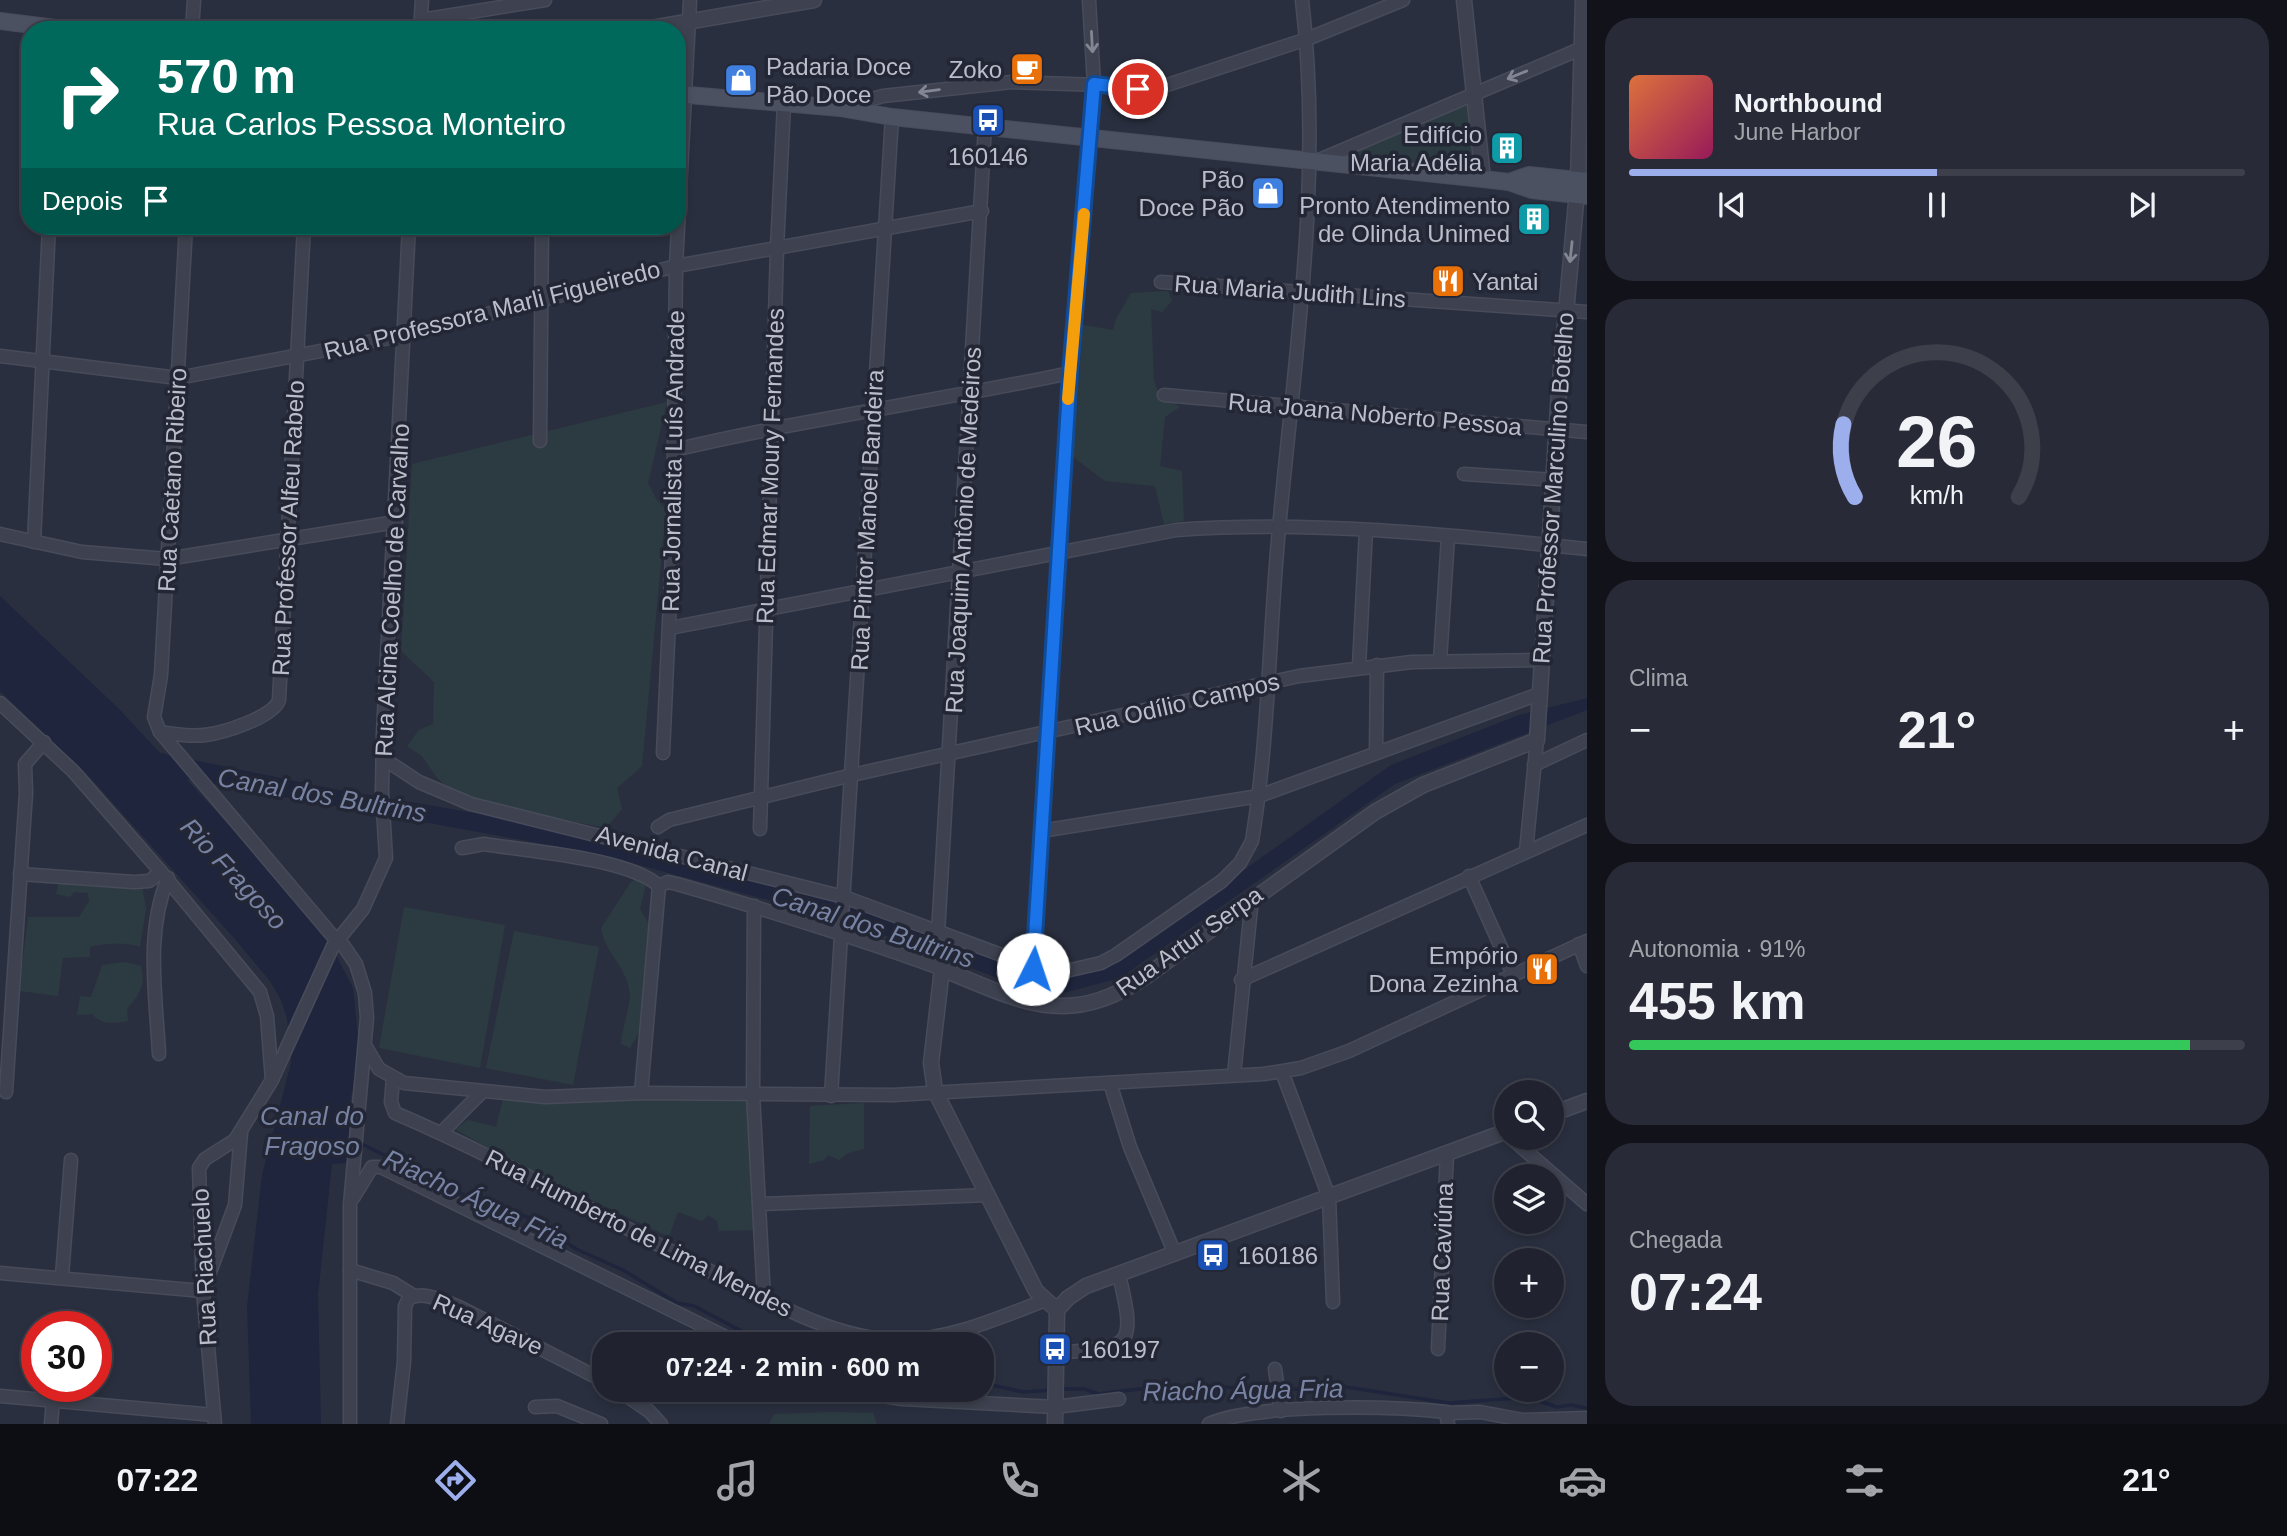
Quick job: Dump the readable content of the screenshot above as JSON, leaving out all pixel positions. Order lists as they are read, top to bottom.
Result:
{
  "streets": {
    "street": [
      "Rua Maria Judith Lins",
      "Rua Professora Marli Figueiredo",
      "Rua Joana Noberto Pessoa",
      "Rua Jornalista Luís Andrade",
      "Rua Edmar Moury Fernandes",
      "Rua Caetano Ribeiro",
      "Rua Professor Marculino Botelho",
      "Rua Pintor Manoel Bandeira",
      "Rua Professor Alfeu Rabelo",
      "Rua Joaquim Antônio de Medeiros",
      "Rua Alcina Coelho de Carvalho",
      "Rua Odílio Campos",
      "Avenida Canal",
      "Rua Artur Serpa",
      "Rua Humberto de Lima Mendes",
      "Rua Caviúna",
      "Rua Riachuelo",
      "Rua Agave"
    ]
  },
  "crossings": [
    ["Rua Maria Judith Lins", "Rua Professor Marculino Botelho"],
    ["Rua Professora Marli Figueiredo", "Rua Jornalista Luís Andrade"],
    ["Rua Professora Marli Figueiredo", "Rua Edmar Moury Fernandes"],
    ["Rua Professora Marli Figueiredo", "Rua Caetano Ribeiro"],
    ["Rua Professora Marli Figueiredo", "Rua Pintor Manoel Bandeira"],
    ["Rua Professora Marli Figueiredo", "Rua Professor Alfeu Rabelo"],
    ["Rua Professora Marli Figueiredo", "Rua Joaquim Antônio de Medeiros"],
    ["Rua Professora Marli Figueiredo", "Rua Alcina Coelho de Carvalho"],
    ["Rua Joana Noberto Pessoa", "Rua Professor Marculino Botelho"],
    ["Rua Edmar Moury Fernandes", "Rua Odílio Campos"],
    ["Rua Caetano Ribeiro", "Rua Professor Alfeu Rabelo"],
    ["Rua Professor Marculino Botelho", "Rua Odílio Campos"],
    ["Rua Professor Marculino Botelho", "Rua Artur Serpa"],
    ["Rua Pintor Manoel Bandeira", "Rua Odílio Campos"],
    ["Rua Pintor Manoel Bandeira", "Avenida Canal"],
    ["Rua Pintor Manoel Bandeira", "Rua Artur Serpa"],
    ["Rua Joaquim Antônio de Medeiros", "Rua Odílio Campos"],
    ["Rua Joaquim Antônio de Medeiros", "Avenida Canal"],
    ["Rua Alcina Coelho de Carvalho", "Avenida Canal"],
    ["Rua Alcina Coelho de Carvalho", "Rua Riachuelo"],
    ["Rua Humberto de Lima Mendes", "Rua Caviúna"]
  ],
  "water": [
    "Canal dos Bultrins",
    "Rio Fragoso",
    "Canal do Fragoso",
    "Riacho Água Fria"
  ],
  "places": {
    "cafe": ["Zoko"],
    "shop": ["Padaria Doce Pão Doce", "Pão Doce Pão"],
    "bus stop": ["160146", "160186", "160197"],
    "building": ["Edifício Maria Adélia", "Pronto Atendimento de Olinda Unimed"],
    "restaurant": ["Yantai", "Empório Dona Zezinha"]
  },
  "page": {
    "turn": ["570 m", "Rua Carlos Pessoa Monteiro"],
    "song": ["Northbound", "June Harbor"],
    "then": "Depois",
    "tile": [
      "Clima",
      ["Autonomia · 91%", "455 km"],
      ["Chegada", "07:24"]
    ],
    "heat": ["−", "21°", "+"],
    "map_buttons": ["+", "−"],
    "limit": "30",
    "trip": "07:24 · 2 min · 600 m",
    "tabs": ["07:22", "21°"],
    "gauge": ["26", "km/h"]
  }
}
